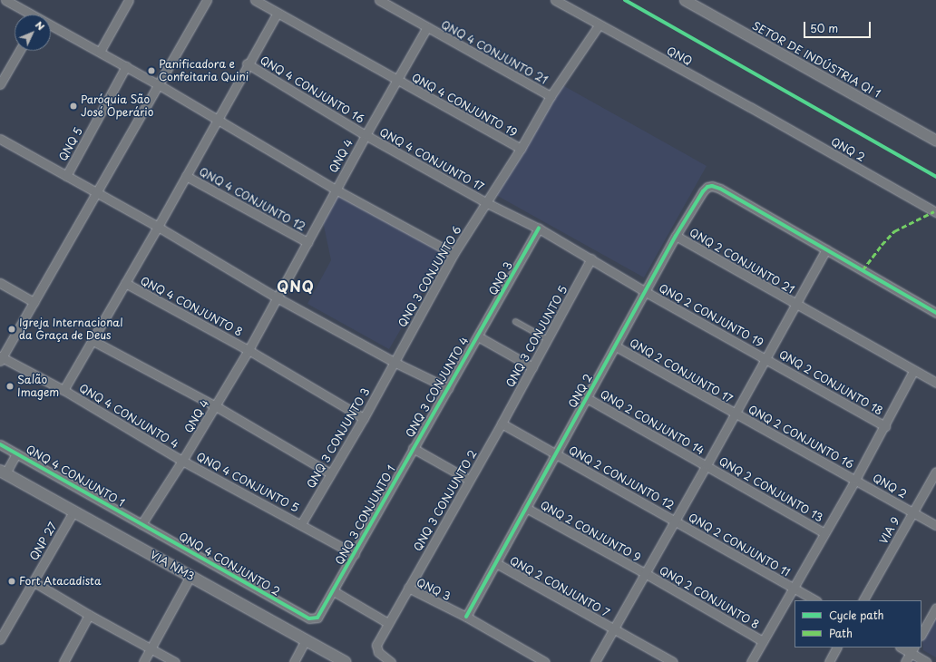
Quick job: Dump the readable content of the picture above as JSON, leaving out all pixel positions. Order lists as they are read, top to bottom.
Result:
{
  "streets": {
    "main road": ["VIA NM3"],
    "street": [
      "QNQ 4 CONJUNTO 21",
      "QNQ",
      "SETOR DE INDÚSTRIA QI 1",
      "QNQ 4 CONJUNTO 16",
      "QNQ 4 CONJUNTO 19",
      "QNQ 5",
      "QNQ 2",
      "QNQ 4",
      "QNQ 4 CONJUNTO 17",
      "QNQ 4 CONJUNTO 12",
      "QNQ 2 CONJUNTO 21",
      "QNQ 3 CONJUNTO 6",
      "QNQ 3",
      "QNQ 4 CONJUNTO 8",
      "QNQ 2 CONJUNTO 19",
      "QNQ 3 CONJUNTO 5",
      "QNQ 2 CONJUNTO 17",
      "QNQ 2 CONJUNTO 18",
      "QNQ 3 CONJUNTO 4",
      "QNQ 4 CONJUNTO 4",
      "QNQ 2 CONJUNTO 14",
      "QNQ 2 CONJUNTO 16",
      "QNQ 3 CONJUNTO 3",
      "QNQ 4 CONJUNTO 1",
      "QNQ 2 CONJUNTO 12",
      "QNQ 4 CONJUNTO 5",
      "QNQ 2 CONJUNTO 13",
      "QNQ 3 CONJUNTO 2",
      "QNQ 3 CONJUNTO 1",
      "VIA 9",
      "QNQ 2 CONJUNTO 9",
      "QNP 27",
      "QNQ 2 CONJUNTO 11",
      "QNQ 4 CONJUNTO 2",
      "QNQ 2 CONJUNTO 7",
      "QNQ 2 CONJUNTO 8"
    ]
  },
  "crossings": [
    ["QNQ 4 CONJUNTO 21", "QNQ 4"],
    ["QNQ", "QNQ 2"],
    ["QNQ 4 CONJUNTO 16", "QNQ 4"],
    ["QNQ 4 CONJUNTO 16", "QNQ 4 CONJUNTO 17"],
    ["QNQ 4 CONJUNTO 19", "QNQ 4"],
    ["QNQ 2", "QNQ 2 CONJUNTO 21"],
    ["QNQ 2", "QNQ 3"],
    ["QNQ 2", "QNQ 2 CONJUNTO 19"],
    ["QNQ 2", "QNQ 2 CONJUNTO 17"],
    ["QNQ 2", "QNQ 2 CONJUNTO 14"],
    ["QNQ 2", "QNQ 2 CONJUNTO 16"],
    ["QNQ 2", "QNQ 2 CONJUNTO 12"],
    ["QNQ 2", "VIA 9"],
    ["QNQ 2", "QNQ 2 CONJUNTO 9"],
    ["QNQ 2", "QNQ 2 CONJUNTO 7"],
    ["QNQ 4", "QNQ 4 CONJUNTO 17"],
    ["QNQ 4", "QNQ 4 CONJUNTO 12"],
    ["QNQ 4", "QNQ 4 CONJUNTO 8"],
    ["QNQ 4", "QNQ 4 CONJUNTO 4"],
    ["QNQ 4", "QNQ 4 CONJUNTO 1"],
    ["QNQ 4", "QNQ 4 CONJUNTO 5"],
    ["QNQ 4", "QNQ 4 CONJUNTO 2"],
    ["QNQ 4 CONJUNTO 17", "QNQ 3 CONJUNTO 6"],
    ["QNQ 3 CONJUNTO 6", "QNQ 3 CONJUNTO 3"],
    ["QNQ 3", "QNQ 3 CONJUNTO 4"],
    ["QNQ 3", "QNQ 3 CONJUNTO 2"],
    ["QNQ 4 CONJUNTO 8", "QNQ 3 CONJUNTO 3"],
    ["QNQ 2 CONJUNTO 19", "QNQ 2 CONJUNTO 18"],
    ["QNQ 3 CONJUNTO 5", "QNQ 3 CONJUNTO 2"],
    ["QNQ 2 CONJUNTO 17", "QNQ 2 CONJUNTO 16"],
    ["QNQ 3 CONJUNTO 4", "QNQ 3 CONJUNTO 1"],
    ["QNQ 4 CONJUNTO 4", "QNQ 4 CONJUNTO 5"],
    ["QNQ 2 CONJUNTO 14", "QNQ 2 CONJUNTO 13"],
    ["QNQ 3 CONJUNTO 3", "QNQ 4 CONJUNTO 5"],
    ["QNQ 4 CONJUNTO 1", "QNQ 4 CONJUNTO 2"],
    ["QNQ 2 CONJUNTO 12", "QNQ 2 CONJUNTO 11"],
    ["QNQ 3 CONJUNTO 1", "QNQ 4 CONJUNTO 2"],
    ["QNQ 2 CONJUNTO 9", "QNQ 2 CONJUNTO 8"],
    ["QNP 27", "VIA NM3"]
  ],
  "districts": ["QNQ"],
  "places": [
    "Panificadora e Confeitaria Quini",
    "Paróquia São José Operário",
    "Igreja Internacional da Graça de Deus",
    "Salão Imagem",
    "Fort Atacadista"
  ],
  "legend": ["Cycle path", "Path"],
  "scale_bar": "50 m",
  "north": "top right"
}
